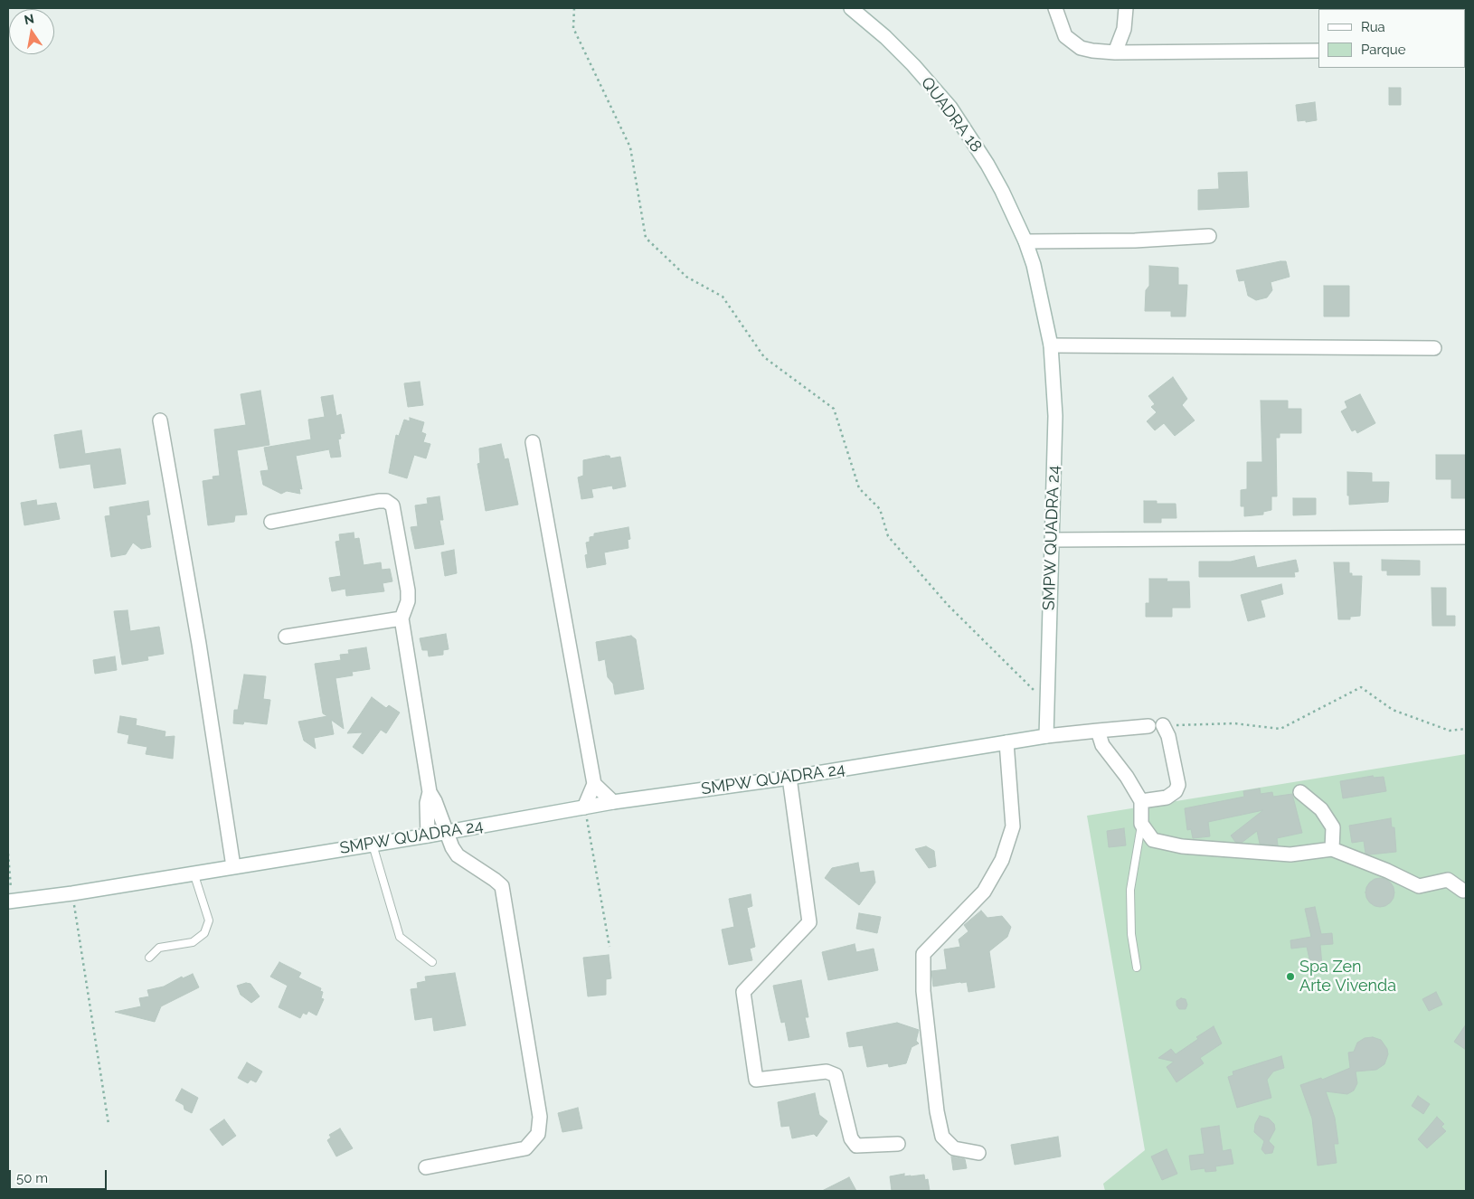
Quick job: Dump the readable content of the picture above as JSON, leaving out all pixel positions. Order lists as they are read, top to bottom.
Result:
{
  "streets": {
    "street": ["QUADRA 18", "SMPW QUADRA 24"]
  },
  "crossings": [
    ["QUADRA 18", "SMPW QUADRA 24"]
  ],
  "places": ["Spa Zen Arte Vivenda"],
  "legend": ["Rua", "Parque"],
  "scale_bar": "50 m",
  "north": "top"
}
